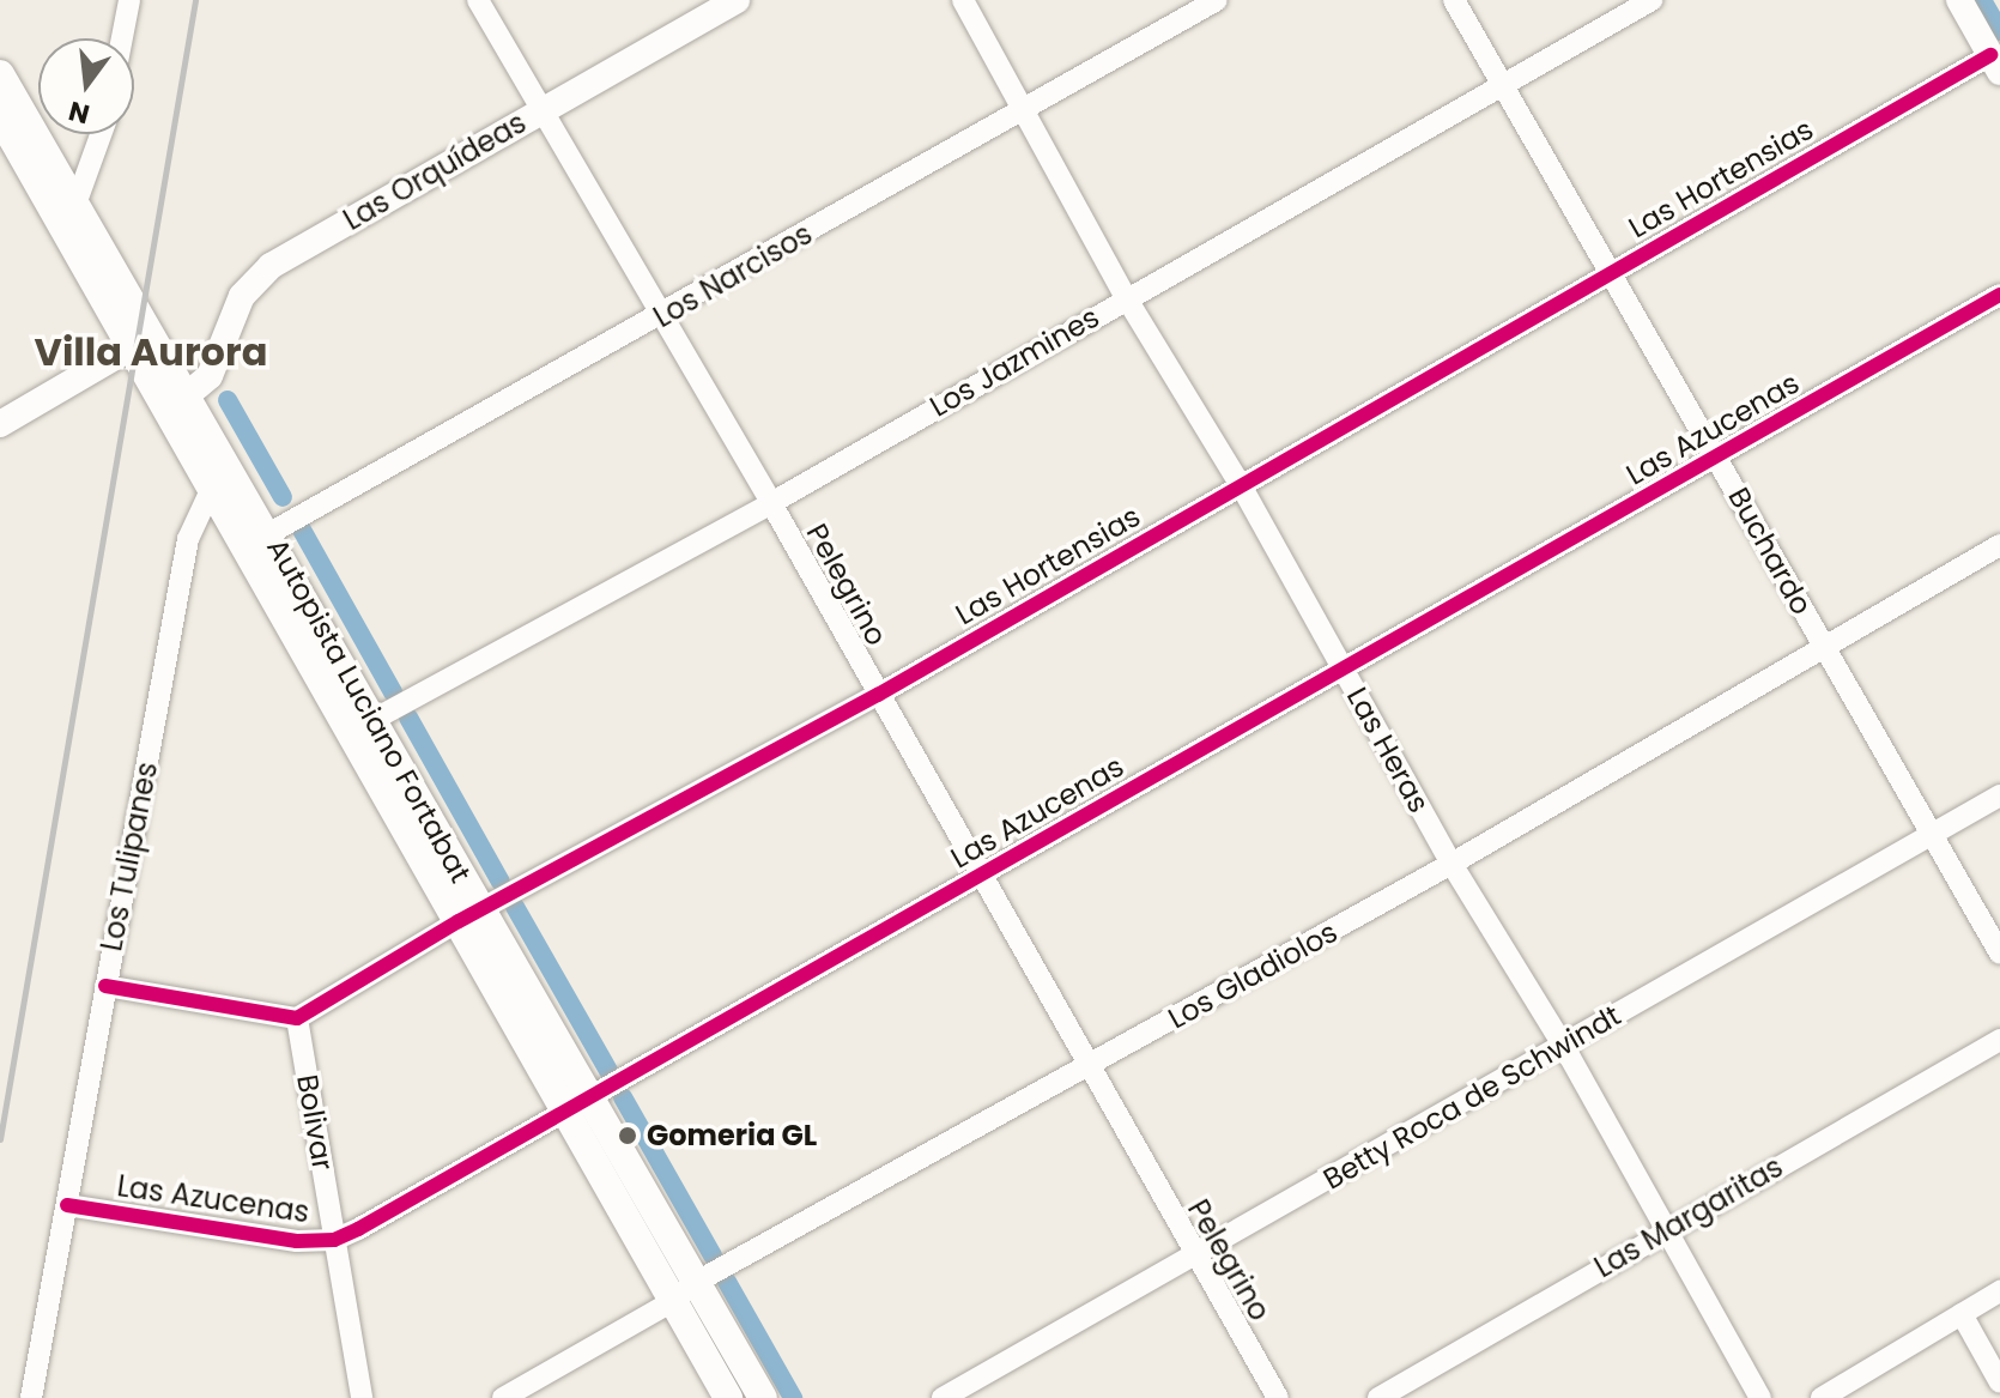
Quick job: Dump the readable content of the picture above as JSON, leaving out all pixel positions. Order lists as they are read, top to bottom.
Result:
{
  "streets": {
    "main road": ["Autopista Luciano Fortabat"],
    "street": [
      "Las Orquídeas",
      "Las Hortensias",
      "Los Narcisos",
      "Los Jazmines",
      "Las Azucenas",
      "Buchardo",
      "Pelegrino",
      "Las Heras",
      "Los Tulipanes",
      "Los Gladiolos",
      "Betty Roca de Schwindt",
      "Bolivar",
      "Las Margaritas"
    ]
  },
  "crossings": [
    ["Las Orquídeas", "Pelegrino"],
    ["Las Orquídeas", "Autopista Luciano Fortabat"],
    ["Las Hortensias", "Buchardo"],
    ["Las Hortensias", "Pelegrino"],
    ["Las Hortensias", "Autopista Luciano Fortabat"],
    ["Las Hortensias", "Las Heras"],
    ["Las Hortensias", "Bolivar"],
    ["Los Narcisos", "Pelegrino"],
    ["Los Narcisos", "Autopista Luciano Fortabat"],
    ["Los Narcisos", "Las Heras"],
    ["Los Jazmines", "Buchardo"],
    ["Los Jazmines", "Pelegrino"],
    ["Los Jazmines", "Autopista Luciano Fortabat"],
    ["Los Jazmines", "Las Heras"],
    ["Las Azucenas", "Buchardo"],
    ["Las Azucenas", "Pelegrino"],
    ["Las Azucenas", "Autopista Luciano Fortabat"],
    ["Las Azucenas", "Las Heras"],
    ["Las Azucenas", "Los Tulipanes"],
    ["Las Azucenas", "Bolivar"],
    ["Buchardo", "Los Gladiolos"],
    ["Buchardo", "Betty Roca de Schwindt"],
    ["Pelegrino", "Los Gladiolos"],
    ["Pelegrino", "Betty Roca de Schwindt"],
    ["Autopista Luciano Fortabat", "Los Tulipanes"],
    ["Autopista Luciano Fortabat", "Los Gladiolos"],
    ["Las Heras", "Los Gladiolos"],
    ["Las Heras", "Betty Roca de Schwindt"],
    ["Las Heras", "Las Margaritas"]
  ],
  "districts": ["Villa Aurora"],
  "places": ["Gomeria GL"],
  "north": "bottom"
}
